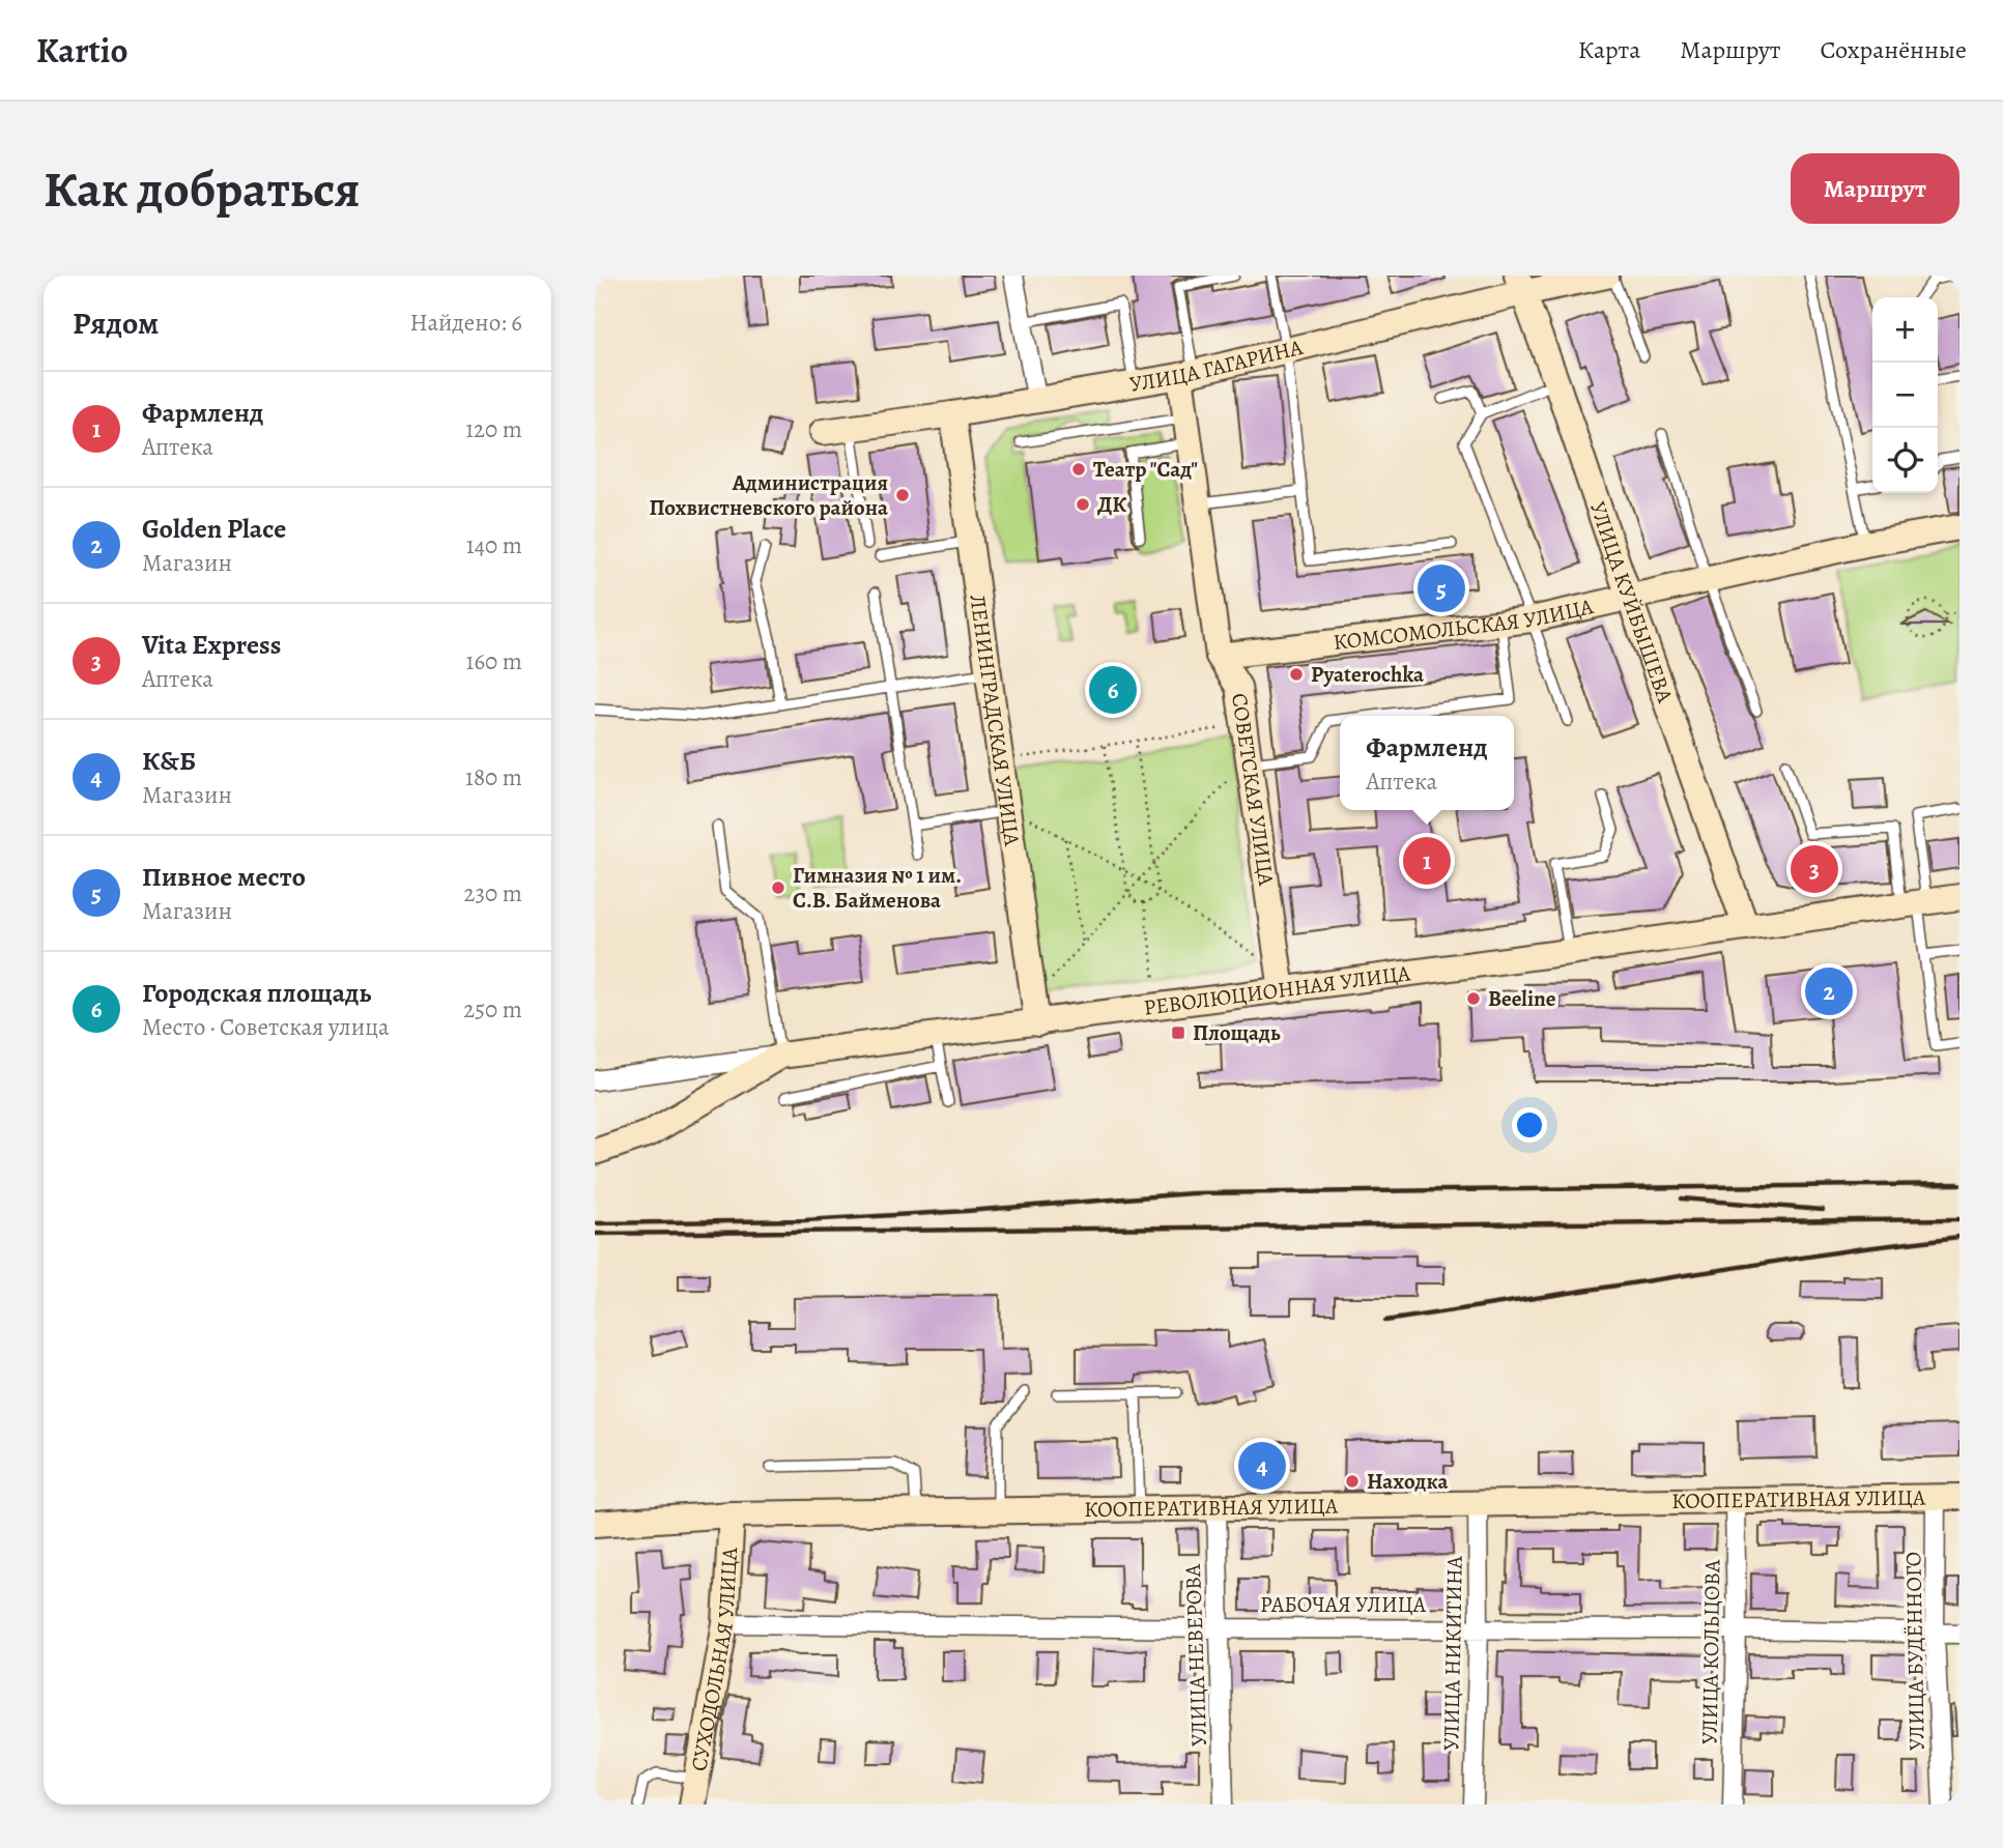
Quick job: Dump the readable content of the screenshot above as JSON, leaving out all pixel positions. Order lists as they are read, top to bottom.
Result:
{
  "streets": {
    "street": [
      "УЛИЦА ГАГАРИНА",
      "УЛИЦА КУЙБЫШЕВА",
      "КОМСОМОЛЬСКАЯ УЛИЦА",
      "ЛЕНИНГРАДСКАЯ УЛИЦА",
      "СОВЕТСКАЯ УЛИЦА",
      "РЕВОЛЮЦИОННАЯ УЛИЦА",
      "КООПЕРАТИВНАЯ УЛИЦА",
      "РАБОЧАЯ УЛИЦА",
      "УЛИЦА БУДЁННОГО",
      "УЛИЦА КОЛЬЦОВА",
      "УЛИЦА НИКИТИНА",
      "УЛИЦА НЕВЕРОВА",
      "СУХОДОЛЬНАЯ УЛИЦА"
    ]
  },
  "crossings": [
    ["УЛИЦА ГАГАРИНА", "УЛИЦА КУЙБЫШЕВА"],
    ["УЛИЦА ГАГАРИНА", "ЛЕНИНГРАДСКАЯ УЛИЦА"],
    ["УЛИЦА ГАГАРИНА", "СОВЕТСКАЯ УЛИЦА"],
    ["УЛИЦА КУЙБЫШЕВА", "КОМСОМОЛЬСКАЯ УЛИЦА"],
    ["УЛИЦА КУЙБЫШЕВА", "РЕВОЛЮЦИОННАЯ УЛИЦА"],
    ["КОМСОМОЛЬСКАЯ УЛИЦА", "СОВЕТСКАЯ УЛИЦА"],
    ["ЛЕНИНГРАДСКАЯ УЛИЦА", "РЕВОЛЮЦИОННАЯ УЛИЦА"],
    ["СОВЕТСКАЯ УЛИЦА", "РЕВОЛЮЦИОННАЯ УЛИЦА"],
    ["КООПЕРАТИВНАЯ УЛИЦА", "УЛИЦА БУДЁННОГО"],
    ["КООПЕРАТИВНАЯ УЛИЦА", "УЛИЦА КОЛЬЦОВА"],
    ["КООПЕРАТИВНАЯ УЛИЦА", "УЛИЦА НИКИТИНА"],
    ["КООПЕРАТИВНАЯ УЛИЦА", "УЛИЦА НЕВЕРОВА"],
    ["КООПЕРАТИВНАЯ УЛИЦА", "СУХОДОЛЬНАЯ УЛИЦА"],
    ["РАБОЧАЯ УЛИЦА", "УЛИЦА БУДЁННОГО"],
    ["РАБОЧАЯ УЛИЦА", "УЛИЦА КОЛЬЦОВА"],
    ["РАБОЧАЯ УЛИЦА", "УЛИЦА НИКИТИНА"],
    ["РАБОЧАЯ УЛИЦА", "УЛИЦА НЕВЕРОВА"],
    ["РАБОЧАЯ УЛИЦА", "СУХОДОЛЬНАЯ УЛИЦА"]
  ],
  "places": {
    "other": [
      "Театр \"Сад\"",
      "Администрация Похвистневского района",
      "ДК",
      "Pyaterochka",
      "Гимназия № 1 им. С.В. Байменова",
      "Beeline",
      "Находка"
    ],
    "transit": ["Площадь"]
  },
  "page": {
    "header": "Kartio",
    "nav": ["Карта", "Маршрут", "Сохранённые"],
    "buttons": "Маршрут",
    "title": "Как добраться",
    "heading": ["Рядом", "Найдено: 6"],
    "map_buttons": ["+", "−"],
    "list": [
      {
        "mark": "1",
        "name": "Фармленд",
        "note": "Аптека",
        "value": "120 m"
      },
      {
        "mark": "2",
        "name": "Golden Place",
        "note": "Магазин",
        "value": "140 m"
      },
      {
        "mark": "3",
        "name": "Vita Express",
        "note": "Аптека",
        "value": "160 m"
      },
      {
        "mark": "4",
        "name": "К&Б",
        "note": "Магазин",
        "value": "180 m"
      },
      {
        "mark": "5",
        "name": "Пивное место",
        "note": "Магазин",
        "value": "230 m"
      },
      {
        "mark": "6",
        "name": "Городская площадь",
        "note": "Место · Советская улица",
        "value": "250 m"
      }
    ],
    "pins": [
      "5",
      "6",
      "1",
      "3",
      "2",
      "4"
    ],
    "popup": ["Фармленд", "Аптека"]
  }
}
